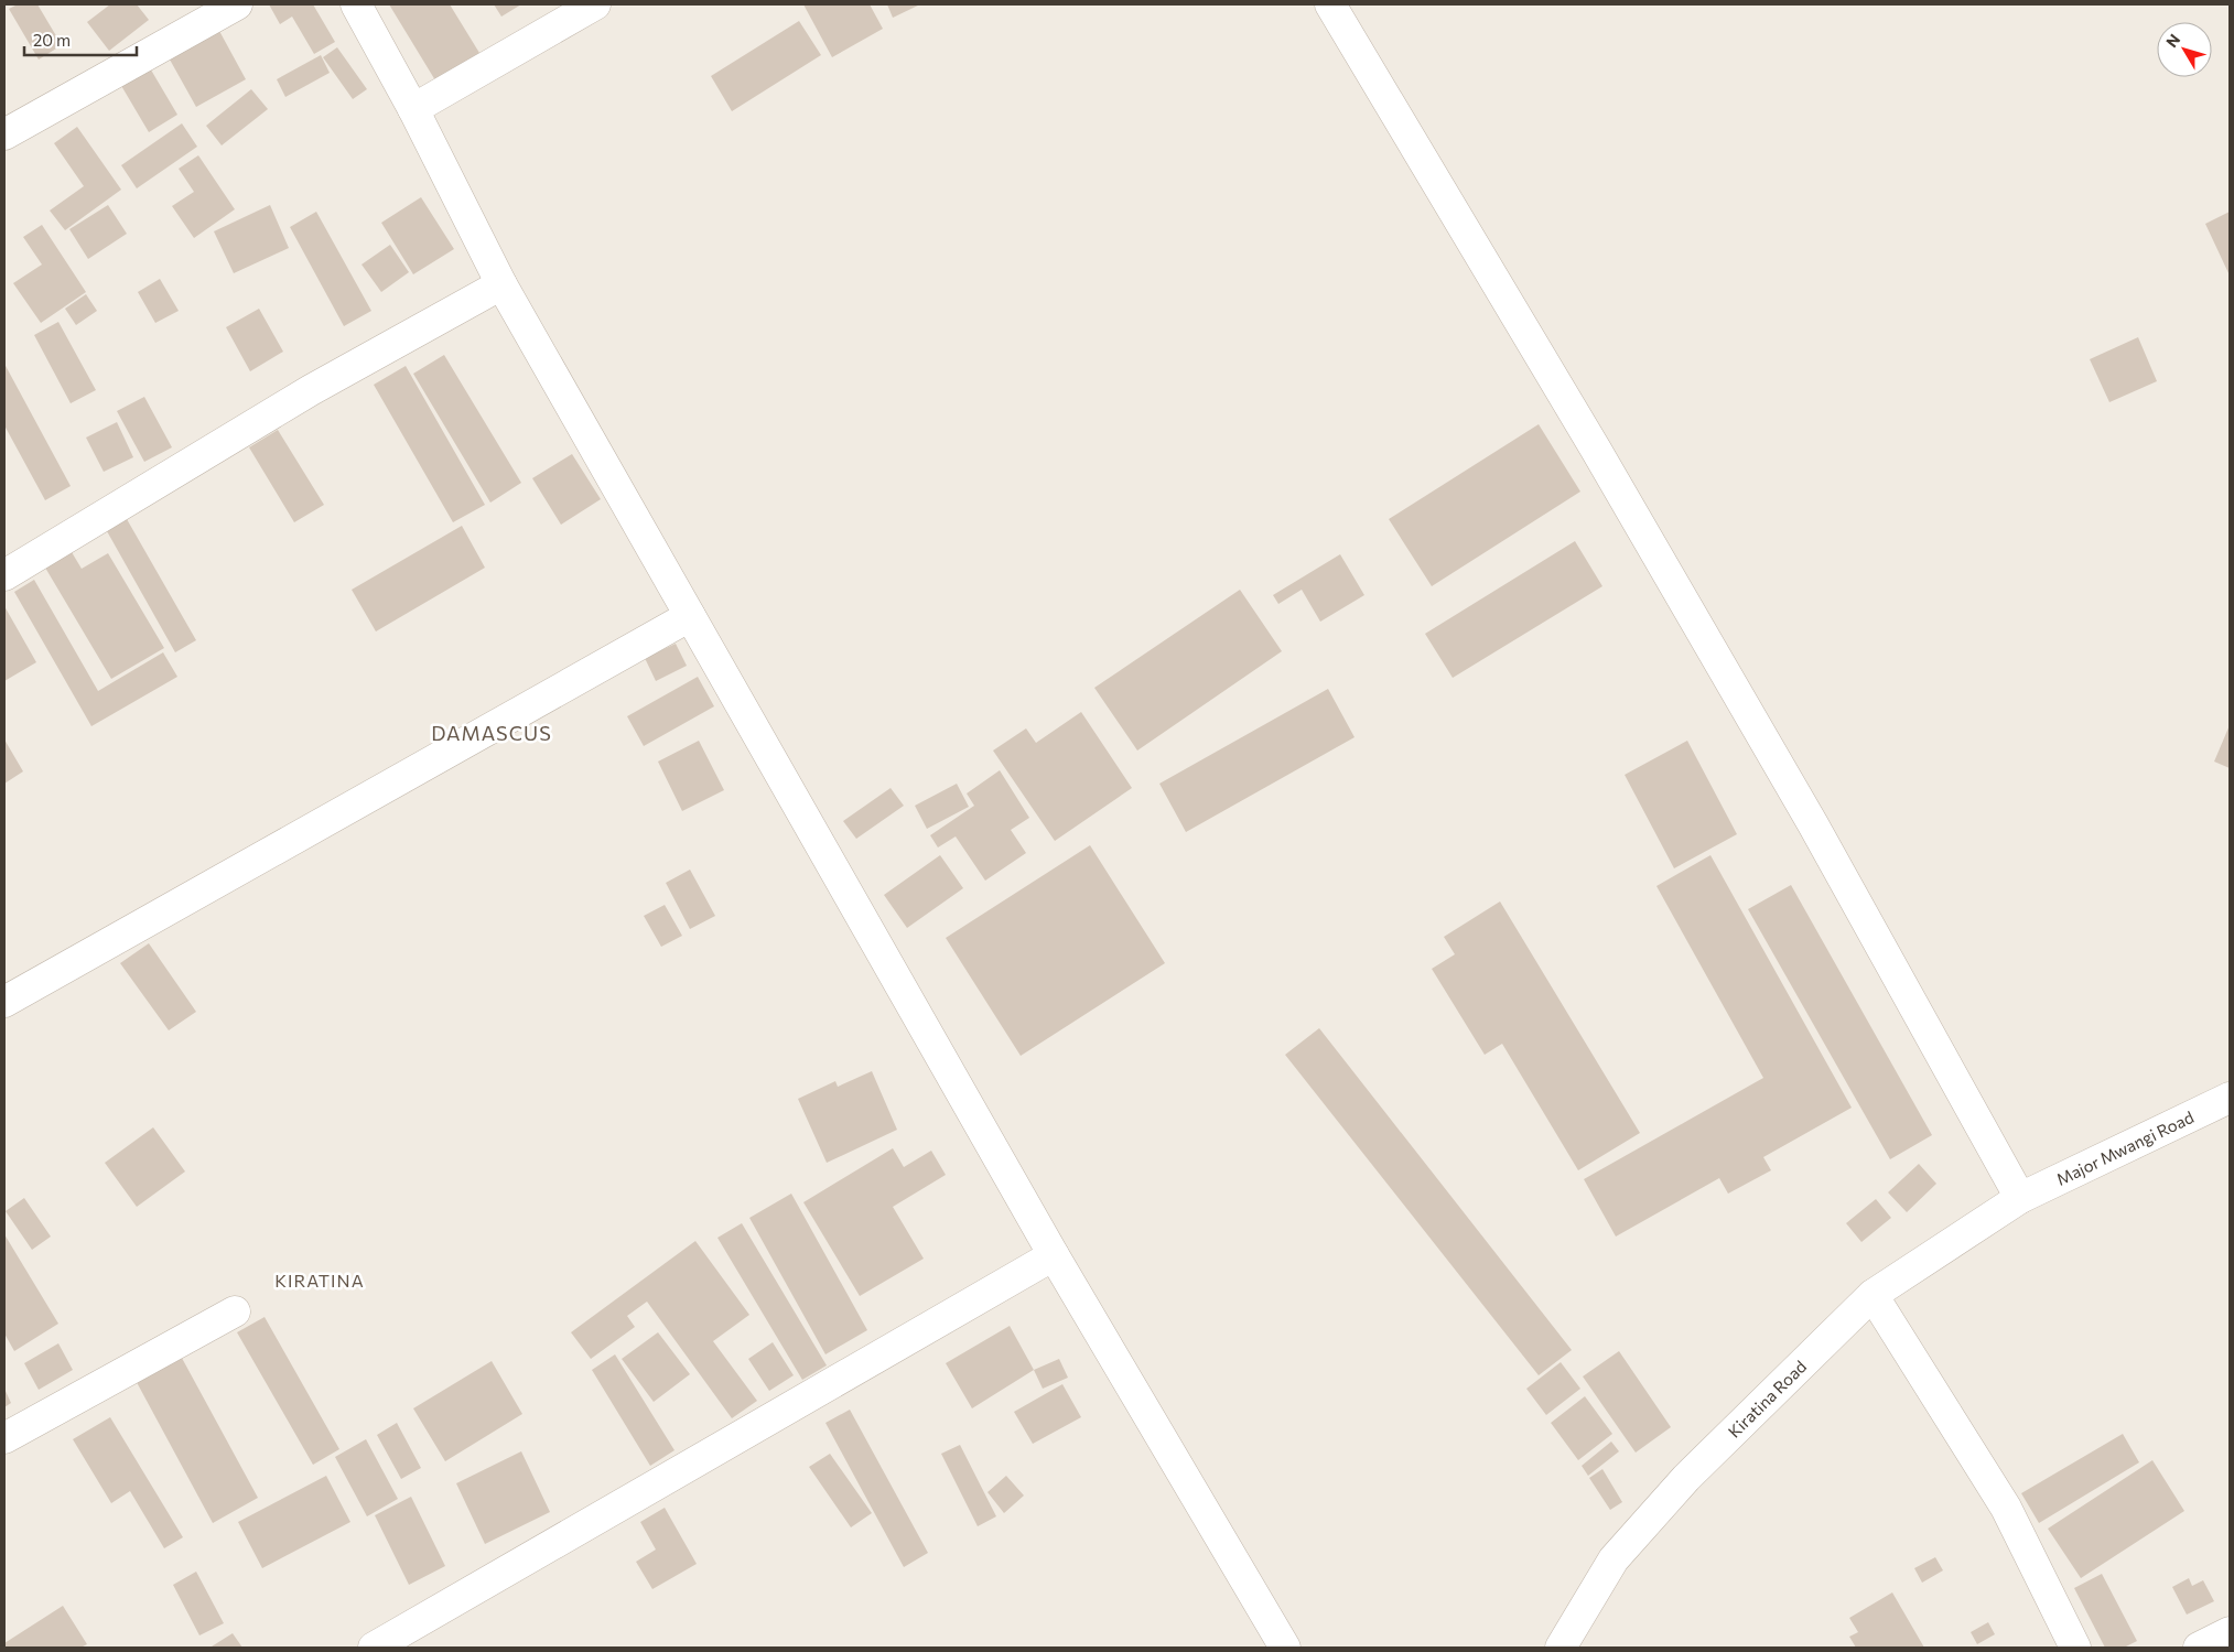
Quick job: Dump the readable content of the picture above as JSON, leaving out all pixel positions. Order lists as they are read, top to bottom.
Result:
{
  "streets": {
    "street": ["Major Mwangi Road", "Kiratina Road"]
  },
  "crossings": [
    ["Major Mwangi Road", "Kiratina Road"]
  ],
  "districts": ["DAMASCUS", "KIRATINA"],
  "scale_bar": "20 m",
  "north": "top left"
}
